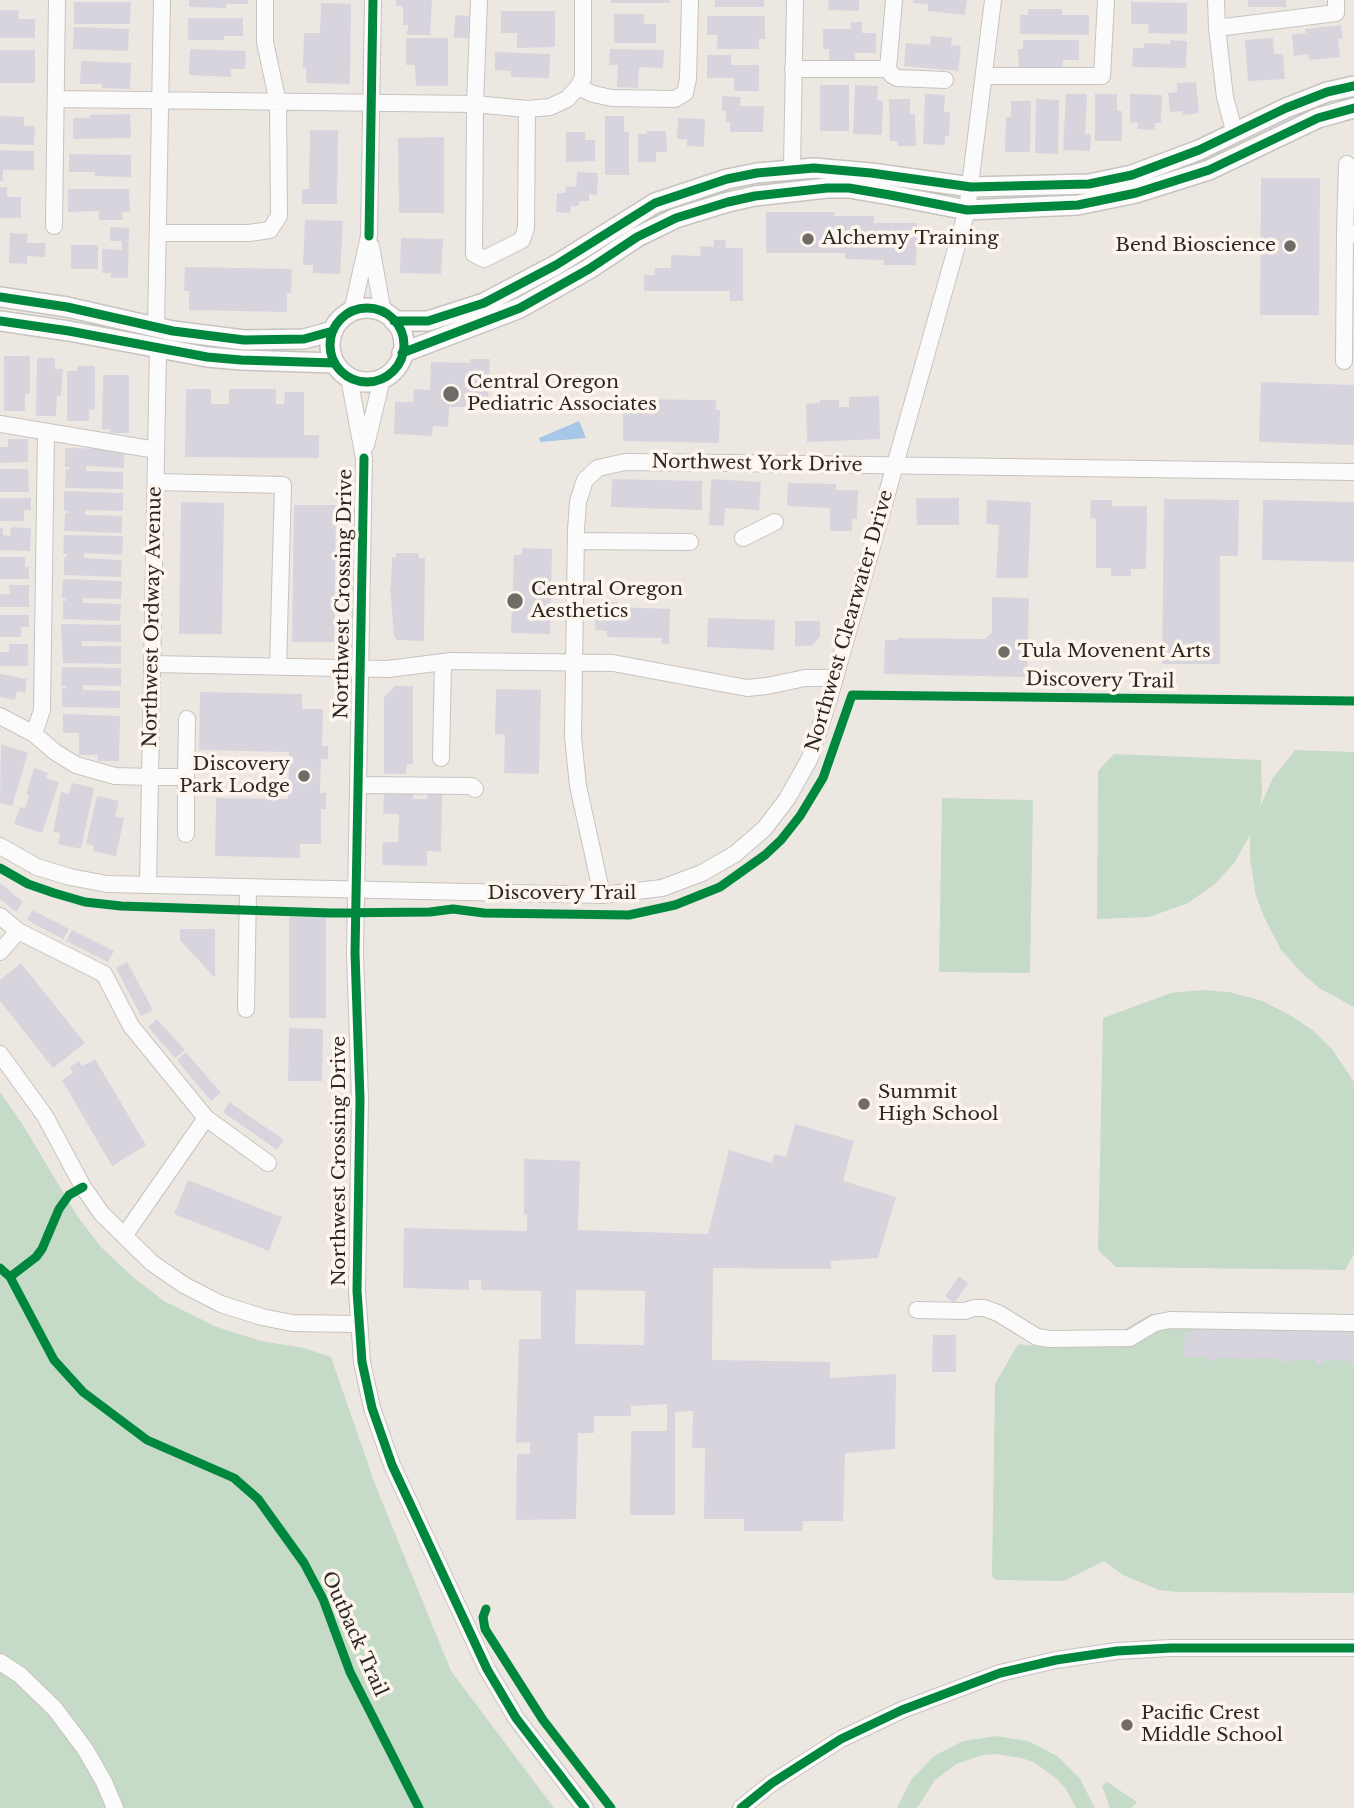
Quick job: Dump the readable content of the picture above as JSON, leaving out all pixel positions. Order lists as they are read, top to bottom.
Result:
{
  "streets": {
    "street": [
      "Northwest York Drive",
      "Northwest Crossing Drive",
      "Northwest Ordway Avenue",
      "Northwest Clearwater Drive"
    ],
    "cycle path": ["Discovery Trail", "Outback Trail"]
  },
  "crossings": [
    ["Northwest York Drive", "Northwest Clearwater Drive"],
    ["Northwest Crossing Drive", "Northwest Clearwater Drive"],
    ["Northwest Ordway Avenue", "Northwest Clearwater Drive"]
  ],
  "places": [
    "Alchemy Training",
    "Bend Bioscience",
    "Central Oregon Pediatric Associates",
    "Central Oregon Aesthetics",
    "Tula Movenent Arts",
    "Discovery Park Lodge",
    "Summit High School",
    "Pacific Crest Middle School"
  ]
}
